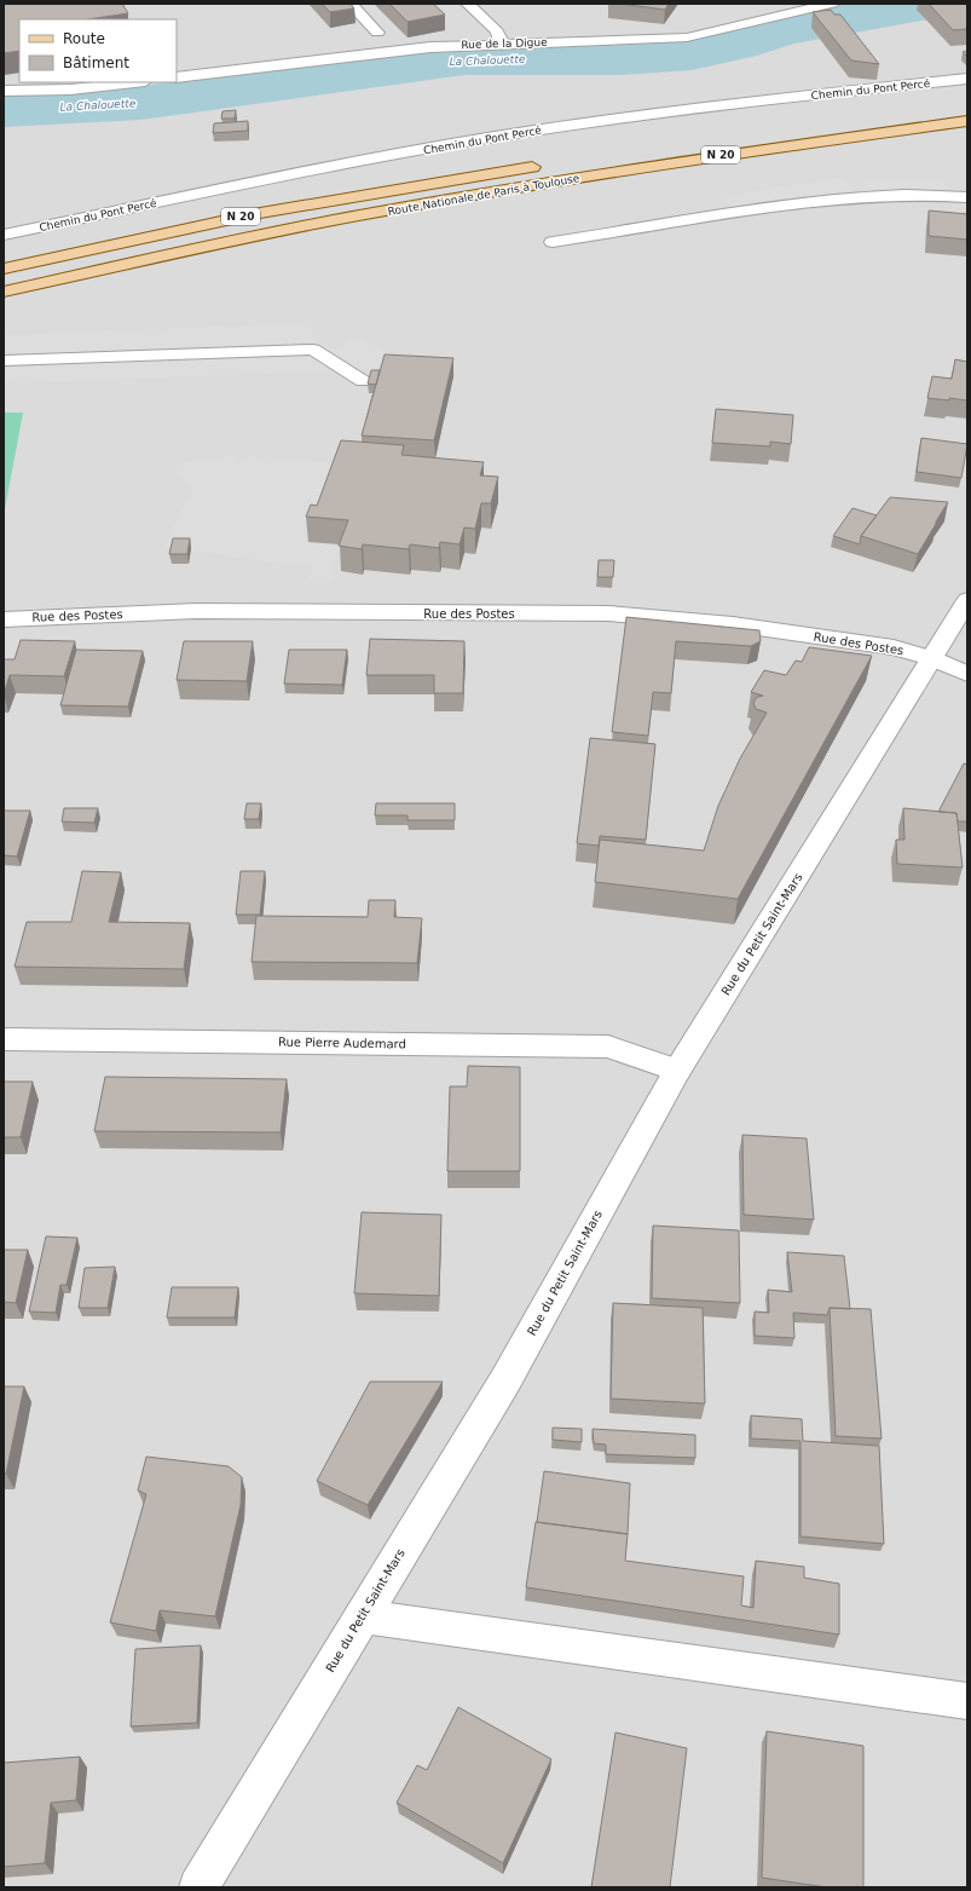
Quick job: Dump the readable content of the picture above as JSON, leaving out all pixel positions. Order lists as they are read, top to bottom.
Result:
{
  "streets": {
    "main road": ["N 20", "Route Nationale de Paris à Toulouse"],
    "street": [
      "Rue de la Digue",
      "Chemin du Pont Percé",
      "Rue des Postes",
      "Rue du Petit Saint-Mars",
      "Rue Pierre Audemard"
    ]
  },
  "crossings": [
    ["Rue des Postes", "Rue du Petit Saint-Mars"],
    ["Rue du Petit Saint-Mars", "Rue Pierre Audemard"]
  ],
  "water": ["La Chalouette"],
  "legend": ["Route", "Bâtiment"]
}
